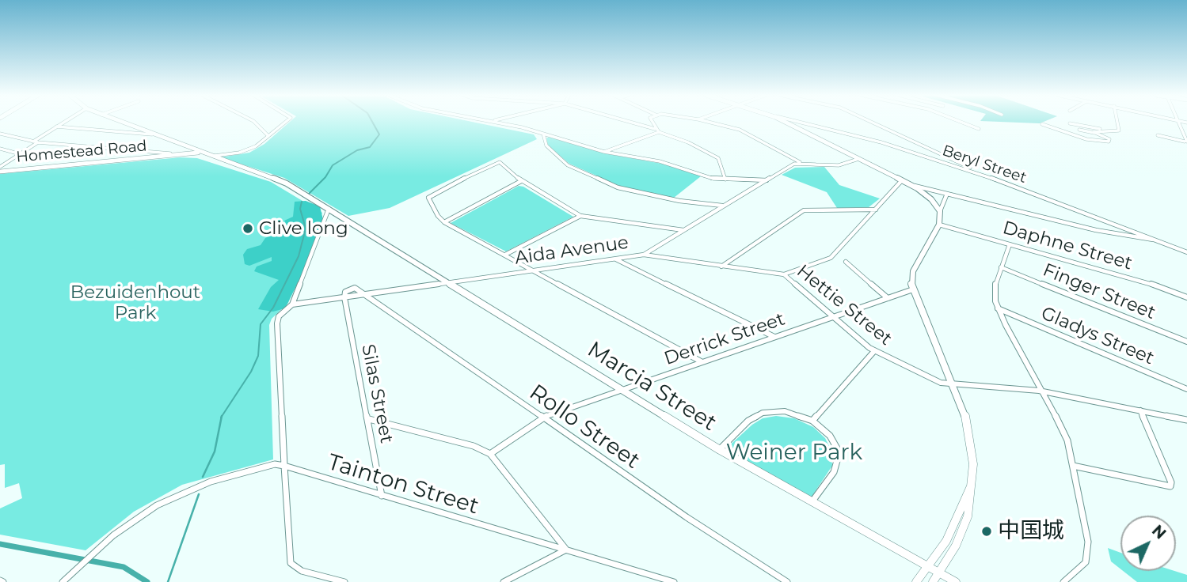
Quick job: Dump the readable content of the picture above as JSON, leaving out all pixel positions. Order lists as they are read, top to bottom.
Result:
{
  "streets": {
    "main road": ["Homestead Road", "Marcia Street"],
    "street": [
      "Beryl Street",
      "Daphne Street",
      "Aida Avenue",
      "Finger Street",
      "Hettie Street",
      "Gladys Street",
      "Derrick Street",
      "Silas Street",
      "Rollo Street",
      "Tainton Street"
    ]
  },
  "crossings": [
    ["Aida Avenue", "Hettie Street"],
    ["Aida Avenue", "Marcia Street"],
    ["Aida Avenue", "Silas Street"],
    ["Aida Avenue", "Rollo Street"],
    ["Hettie Street", "Derrick Street"],
    ["Derrick Street", "Marcia Street"],
    ["Derrick Street", "Rollo Street"],
    ["Silas Street", "Tainton Street"]
  ],
  "parks": ["Bezuidenhout Park", "Weiner Park"],
  "places": ["Clive long", "中国城"],
  "north": "top right"
}
